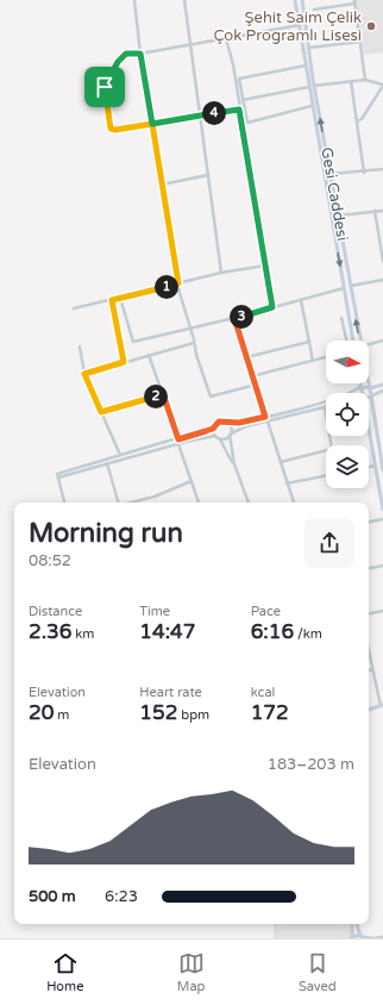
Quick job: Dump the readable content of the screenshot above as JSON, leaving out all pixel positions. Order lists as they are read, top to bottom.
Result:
{
  "streets": {
    "main road": ["Gesi Caddesi"]
  },
  "places": ["Şehit Saim Çelik Çok Programlı Lisesi"],
  "north": "right",
  "page": {
    "pins": [
      "4",
      "1",
      "3",
      "2"
    ],
    "heading": ["Morning run", "08:52"],
    "stats": [
      ["Distance", "2.36 km"],
      ["Time", "14:47"],
      ["Pace", "6:16 /km"],
      ["Elevation", "20 m"],
      ["Heart rate", "152 bpm"],
      ["kcal", "172"]
    ],
    "chart": ["Elevation", "183–203 m"],
    "list": [
      {
        "name": "500 m",
        "note": "6:23"
      }
    ],
    "tabs": ["Home", "Map", "Saved"]
  }
}
